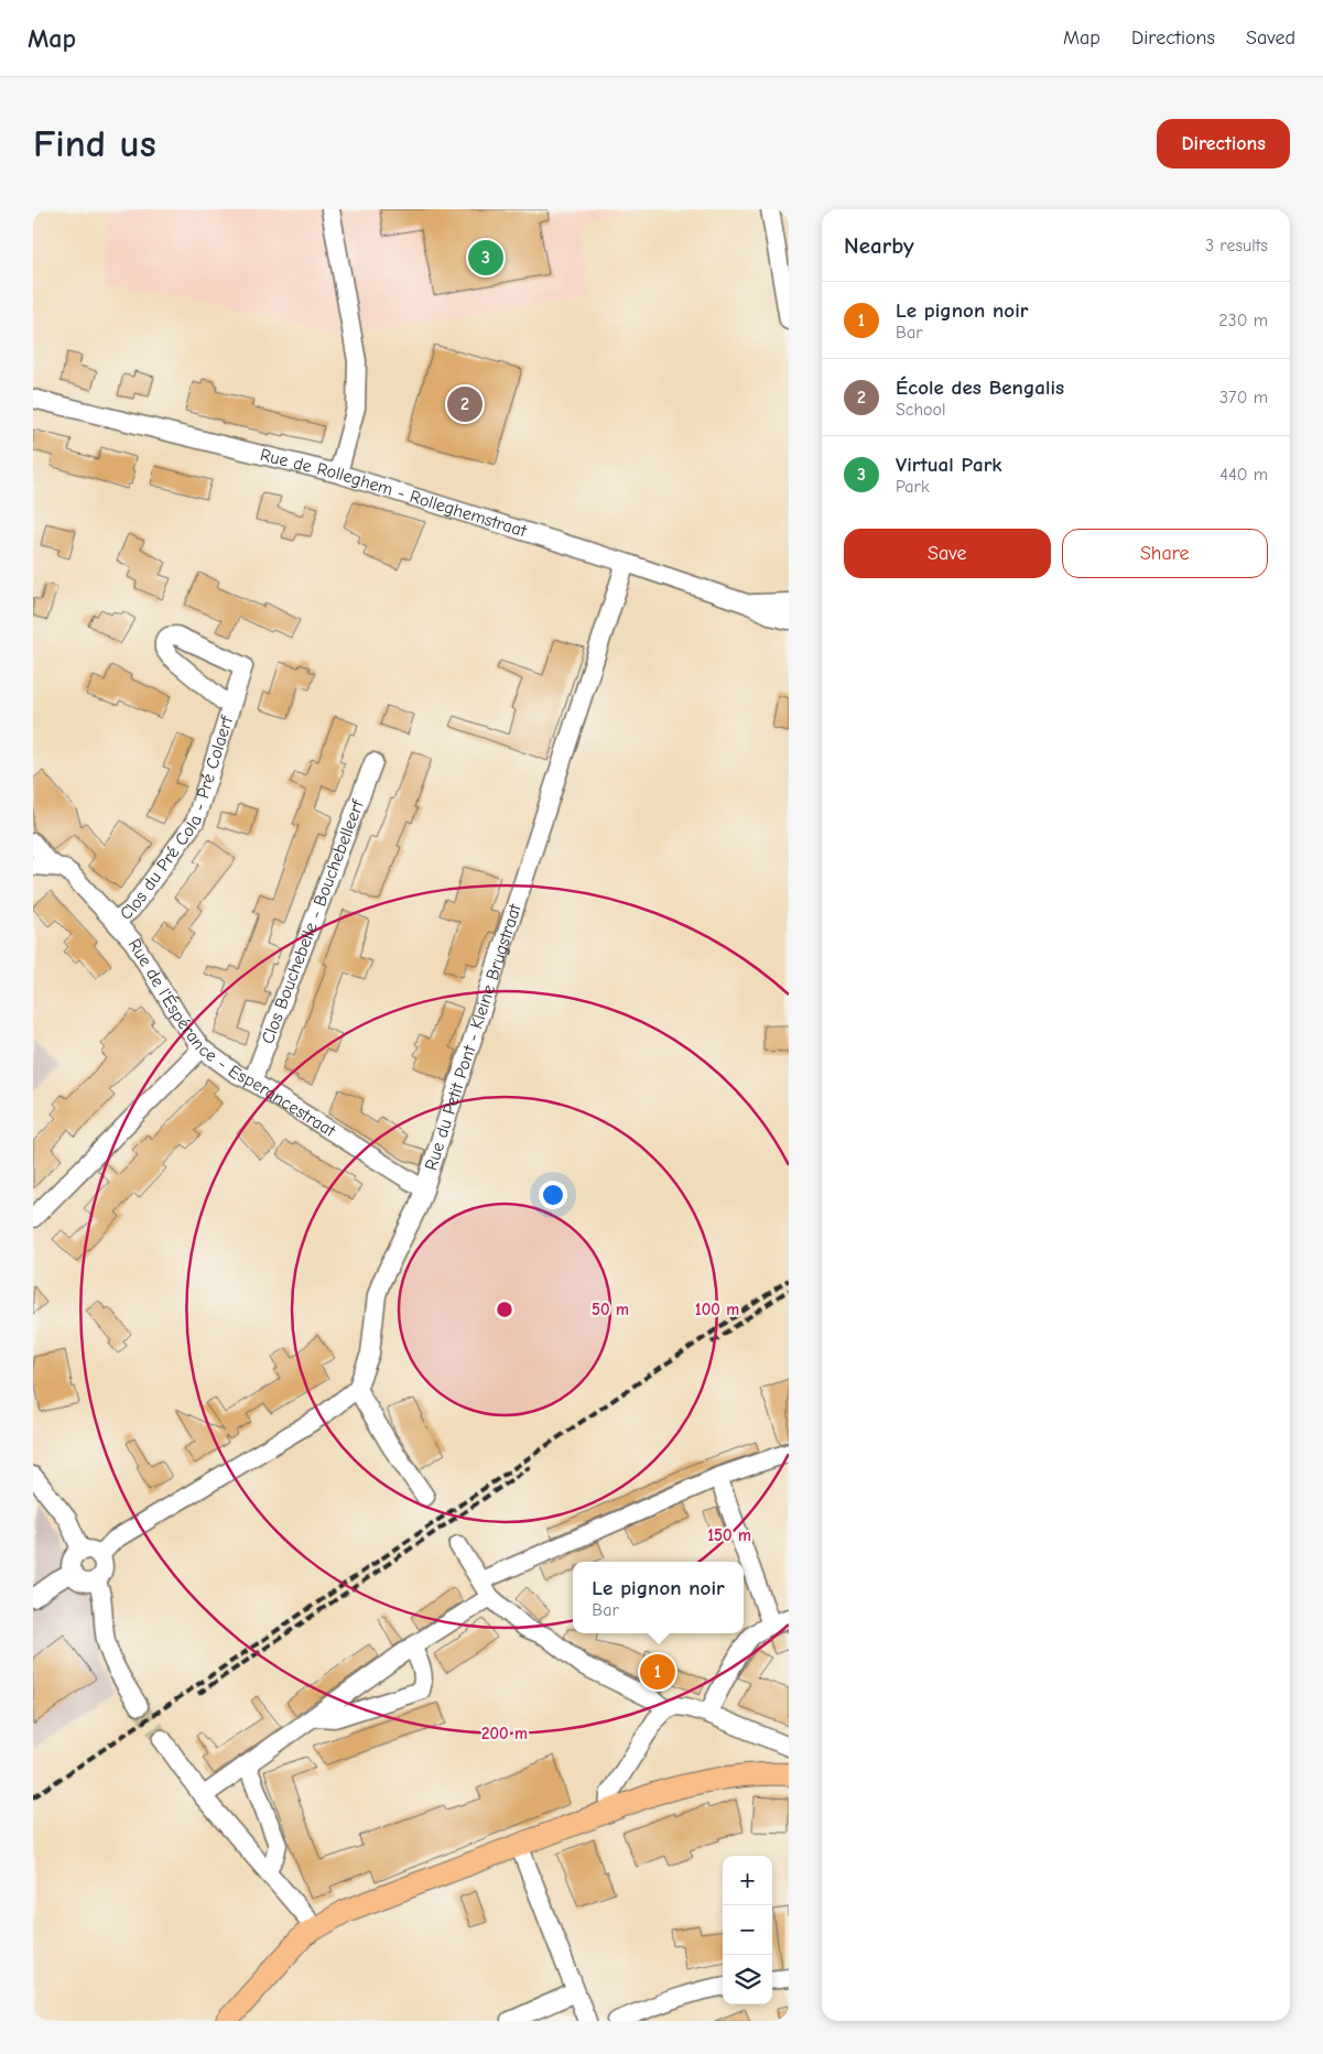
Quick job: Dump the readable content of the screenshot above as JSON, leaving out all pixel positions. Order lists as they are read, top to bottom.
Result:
{
  "streets": {
    "street": [
      "Rue de Rolleghem - Rolleghemstraat",
      "Clos du Pré Cola - Pré Colaerf",
      "Clos Bouchebelle - Bouchebelleerf",
      "Rue de l'Éspérance - Esperancestraat",
      "Rue du Petit Pont - Kleine Brugstraat"
    ]
  },
  "crossings": [
    ["Rue de Rolleghem - Rolleghemstraat", "Rue du Petit Pont - Kleine Brugstraat"],
    ["Clos du Pré Cola - Pré Colaerf", "Rue de l'Éspérance - Esperancestraat"],
    ["Clos Bouchebelle - Bouchebelleerf", "Rue de l'Éspérance - Esperancestraat"],
    ["Rue de l'Éspérance - Esperancestraat", "Rue du Petit Pont - Kleine Brugstraat"]
  ],
  "page": {
    "header": "Map",
    "nav": ["Map", "Directions", "Saved"],
    "buttons": [
      "Directions",
      ["Save", "Share"]
    ],
    "title": "Find us",
    "heading": ["Nearby", "3 results"],
    "pins": ["3", "2", "1"],
    "list": [
      {
        "mark": "1",
        "name": "Le pignon noir",
        "note": "Bar",
        "value": "230 m"
      },
      {
        "mark": "2",
        "name": "École des Bengalis",
        "note": "School",
        "value": "370 m"
      },
      {
        "mark": "3",
        "name": "Virtual Park",
        "note": "Park",
        "value": "440 m"
      }
    ],
    "popup": ["Le pignon noir", "Bar"],
    "map_buttons": ["+", "−"]
  },
  "rings": [
    "50 m",
    "100 m",
    "150 m",
    "200 m"
  ]
}
